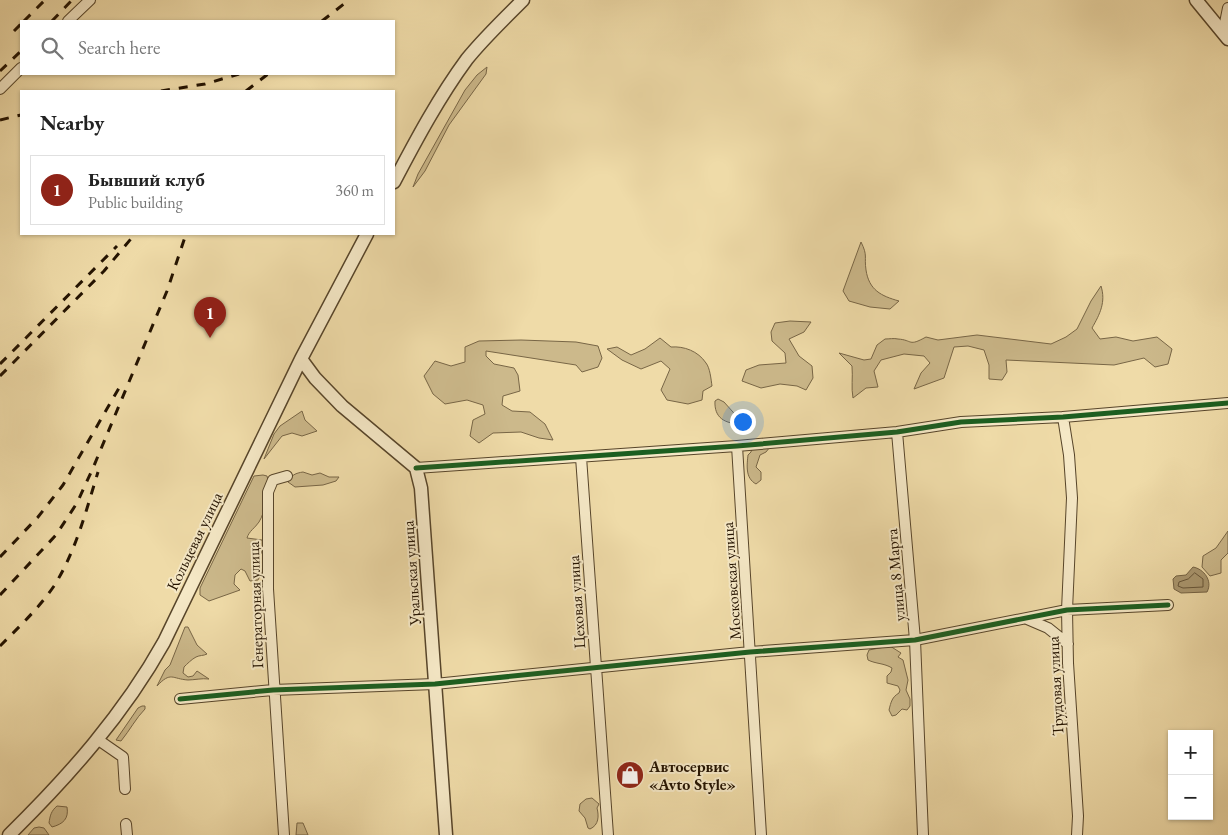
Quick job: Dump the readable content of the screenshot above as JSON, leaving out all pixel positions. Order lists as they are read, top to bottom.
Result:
{
  "streets": {
    "street": [
      "Кольцевая улица",
      "Уральская улица",
      "улица 8 Марта",
      "Московская улица",
      "Цеховая улица",
      "Генераторная улица",
      "Трудовая улица"
    ]
  },
  "places": {
    "shop": ["Автосервис «Avto Style»"]
  },
  "page": {
    "search": "Search here",
    "heading": "Nearby",
    "list": [
      {
        "mark": "1",
        "name": "Бывший клуб",
        "note": "Public building",
        "value": "360 m"
      }
    ],
    "pins": "1",
    "map_buttons": ["+", "−"]
  }
}
